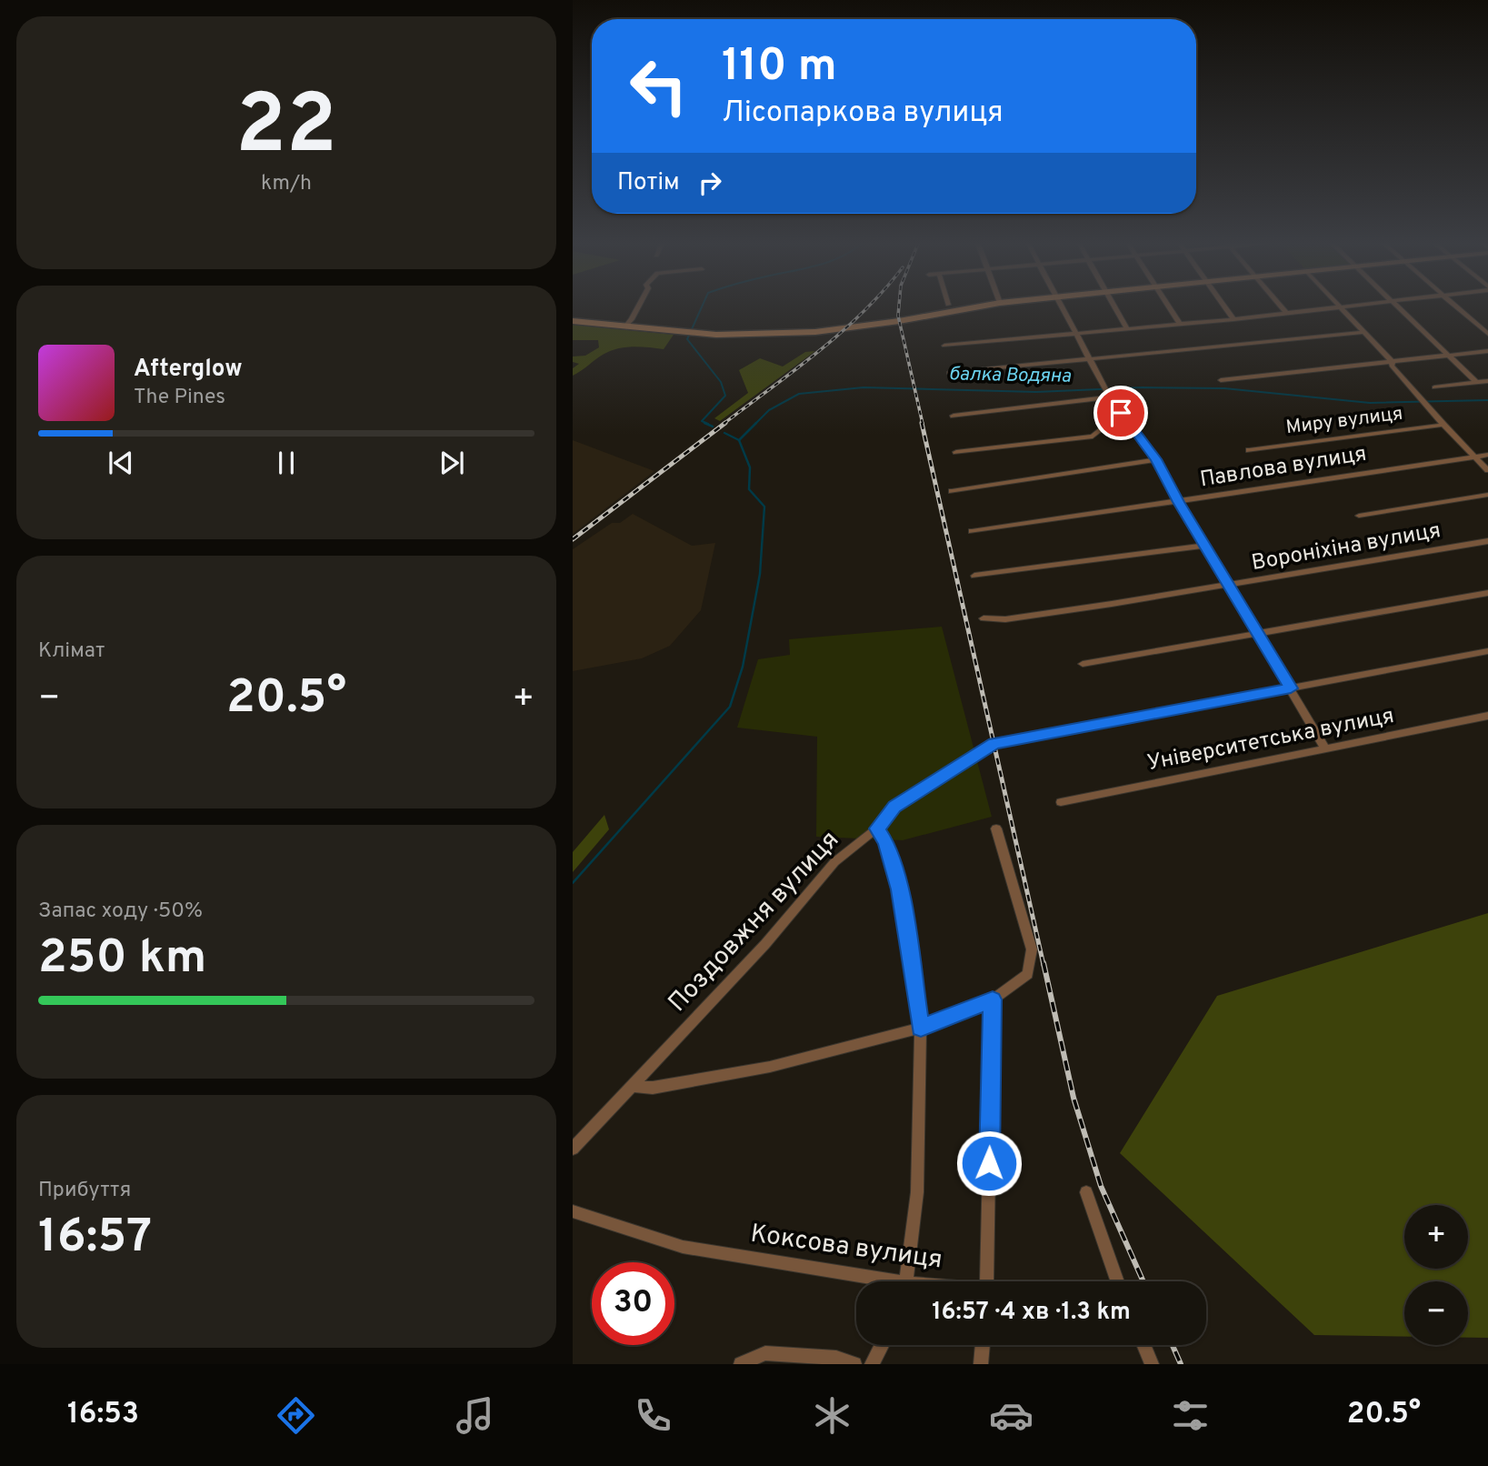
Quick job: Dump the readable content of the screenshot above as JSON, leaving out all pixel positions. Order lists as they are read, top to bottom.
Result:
{
  "streets": {
    "street": [
      "Миру вулиця",
      "Павлова вулиця",
      "Вороніхіна вулиця",
      "Університетська вулиця",
      "Поздовжня вулиця",
      "Коксова вулиця"
    ]
  },
  "water": ["балка Водяна"],
  "page": {
    "tile": [
      ["22", "km/h"],
      "Клімат",
      ["Запас ходу · 50%", "250 km"],
      ["Прибуття", "16:57"]
    ],
    "turn": ["110 m", "Лісопаркова вулиця"],
    "then": "Потім",
    "song": ["Afterglow", "The Pines"],
    "heat": ["−", "20.5°", "+"],
    "map_buttons": ["+", "−"],
    "limit": "30",
    "trip": "16:57 · 4 хв · 1.3 km",
    "tabs": ["16:53", "20.5°"]
  }
}
